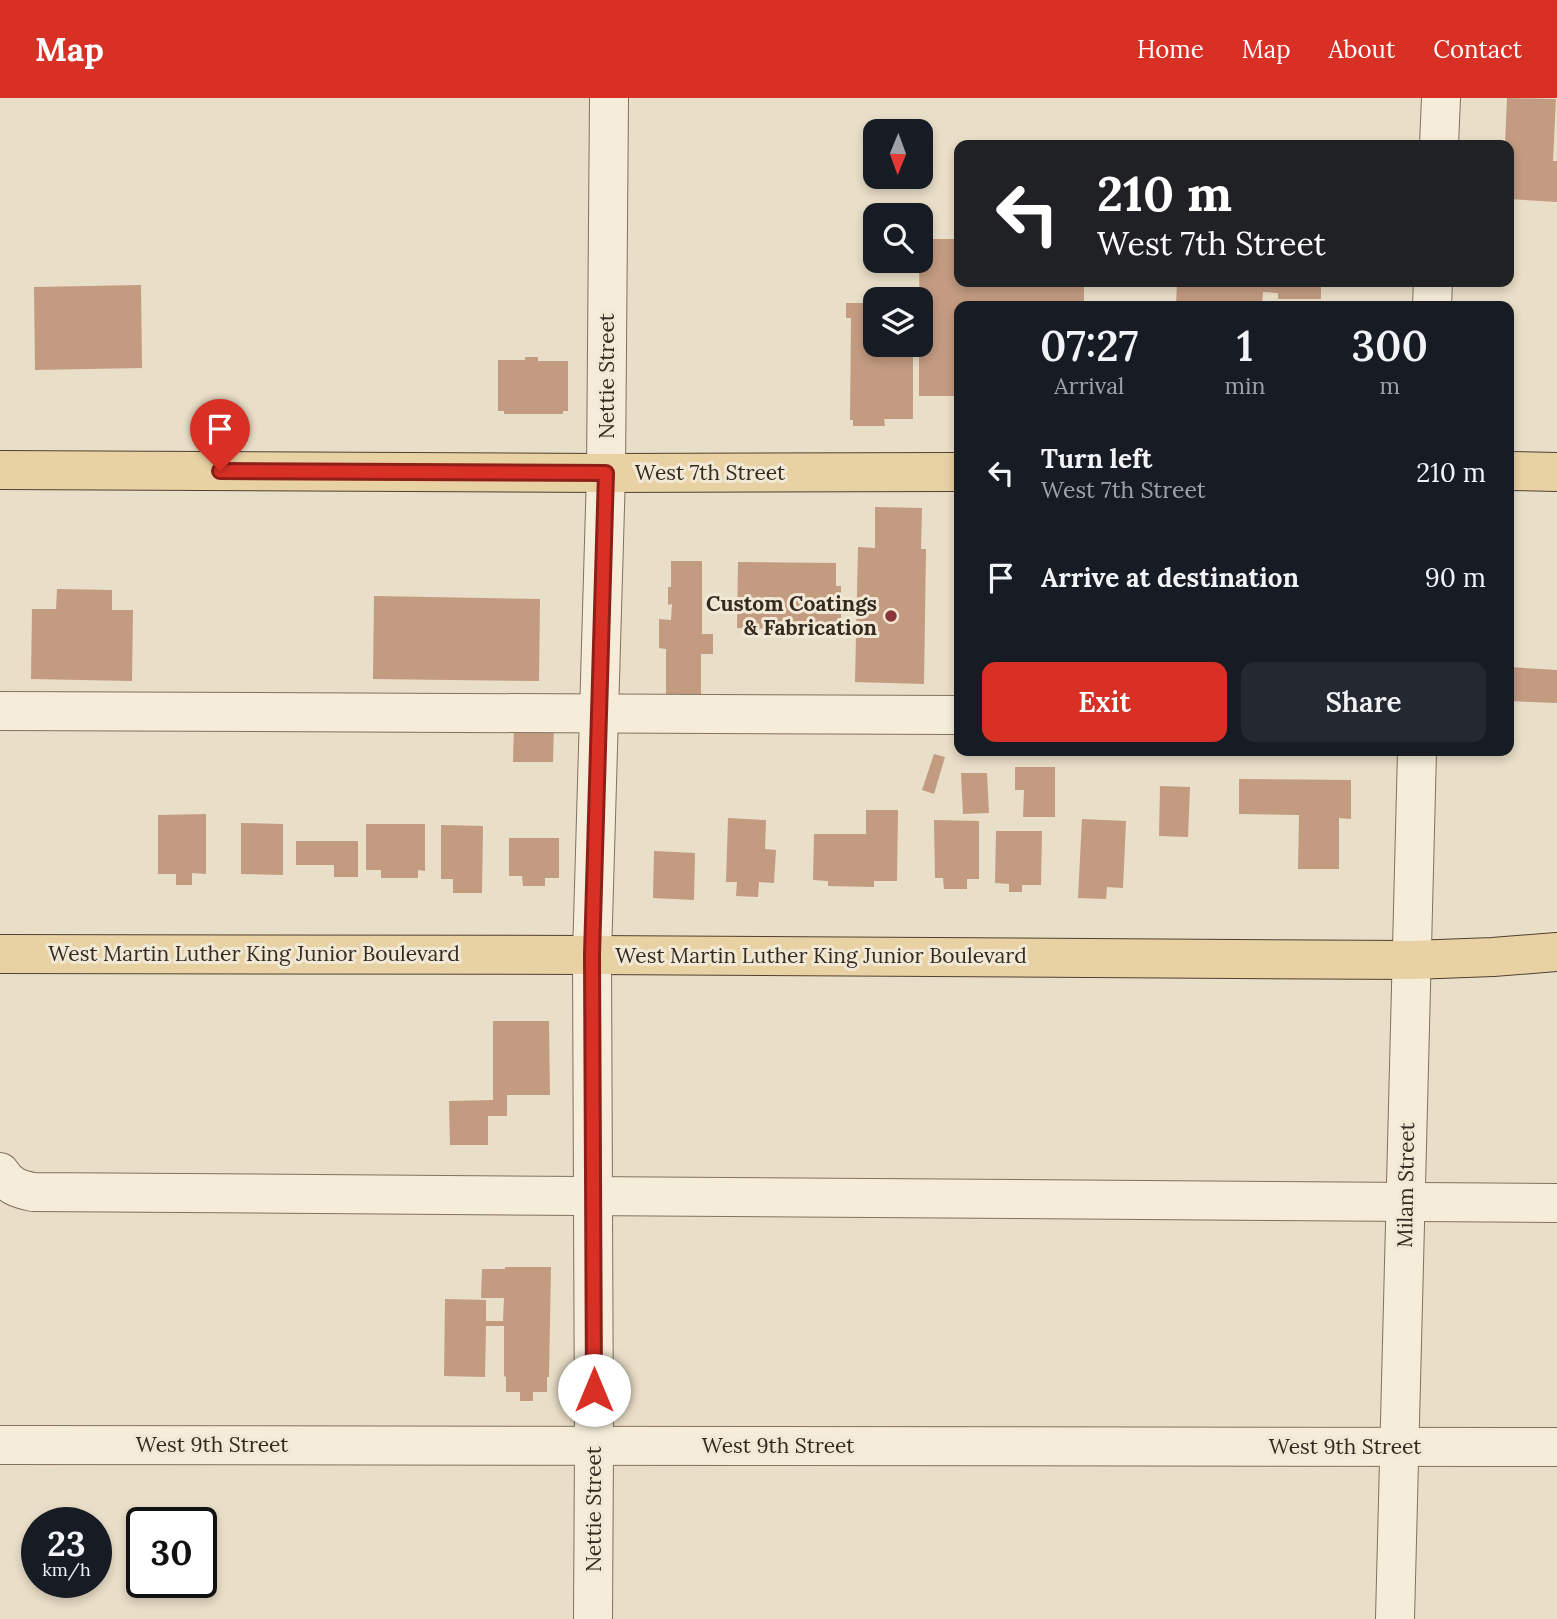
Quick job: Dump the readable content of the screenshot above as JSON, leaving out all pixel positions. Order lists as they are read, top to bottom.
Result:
{
  "streets": {
    "main road": ["West 7th Street", "West Martin Luther King Junior Boulevard"],
    "street": ["Nettie Street", "Milam Street", "West 9th Street"]
  },
  "crossings": [
    ["Nettie Street", "West 7th Street"],
    ["Nettie Street", "West Martin Luther King Junior Boulevard"],
    ["Nettie Street", "West 9th Street"],
    ["West Martin Luther King Junior Boulevard", "Milam Street"],
    ["Milam Street", "West 9th Street"]
  ],
  "places": ["Custom Coatings & Fabrication"],
  "north": "bottom",
  "page": {
    "header": "Map",
    "nav": [
      "Home",
      "Map",
      "About",
      "Contact"
    ],
    "turn": ["210 m", "West 7th Street"],
    "eta": [
      "07:27",
      "Arrival",
      "1",
      "min",
      "300",
      "m"
    ],
    "list": [
      {
        "name": "Turn left",
        "note": "West 7th Street",
        "value": "210 m"
      },
      {
        "name": "Arrive at destination",
        "value": "90 m"
      }
    ],
    "buttons": ["Exit", "Share"],
    "speed": "23 km/h",
    "limit": "30"
  }
}
